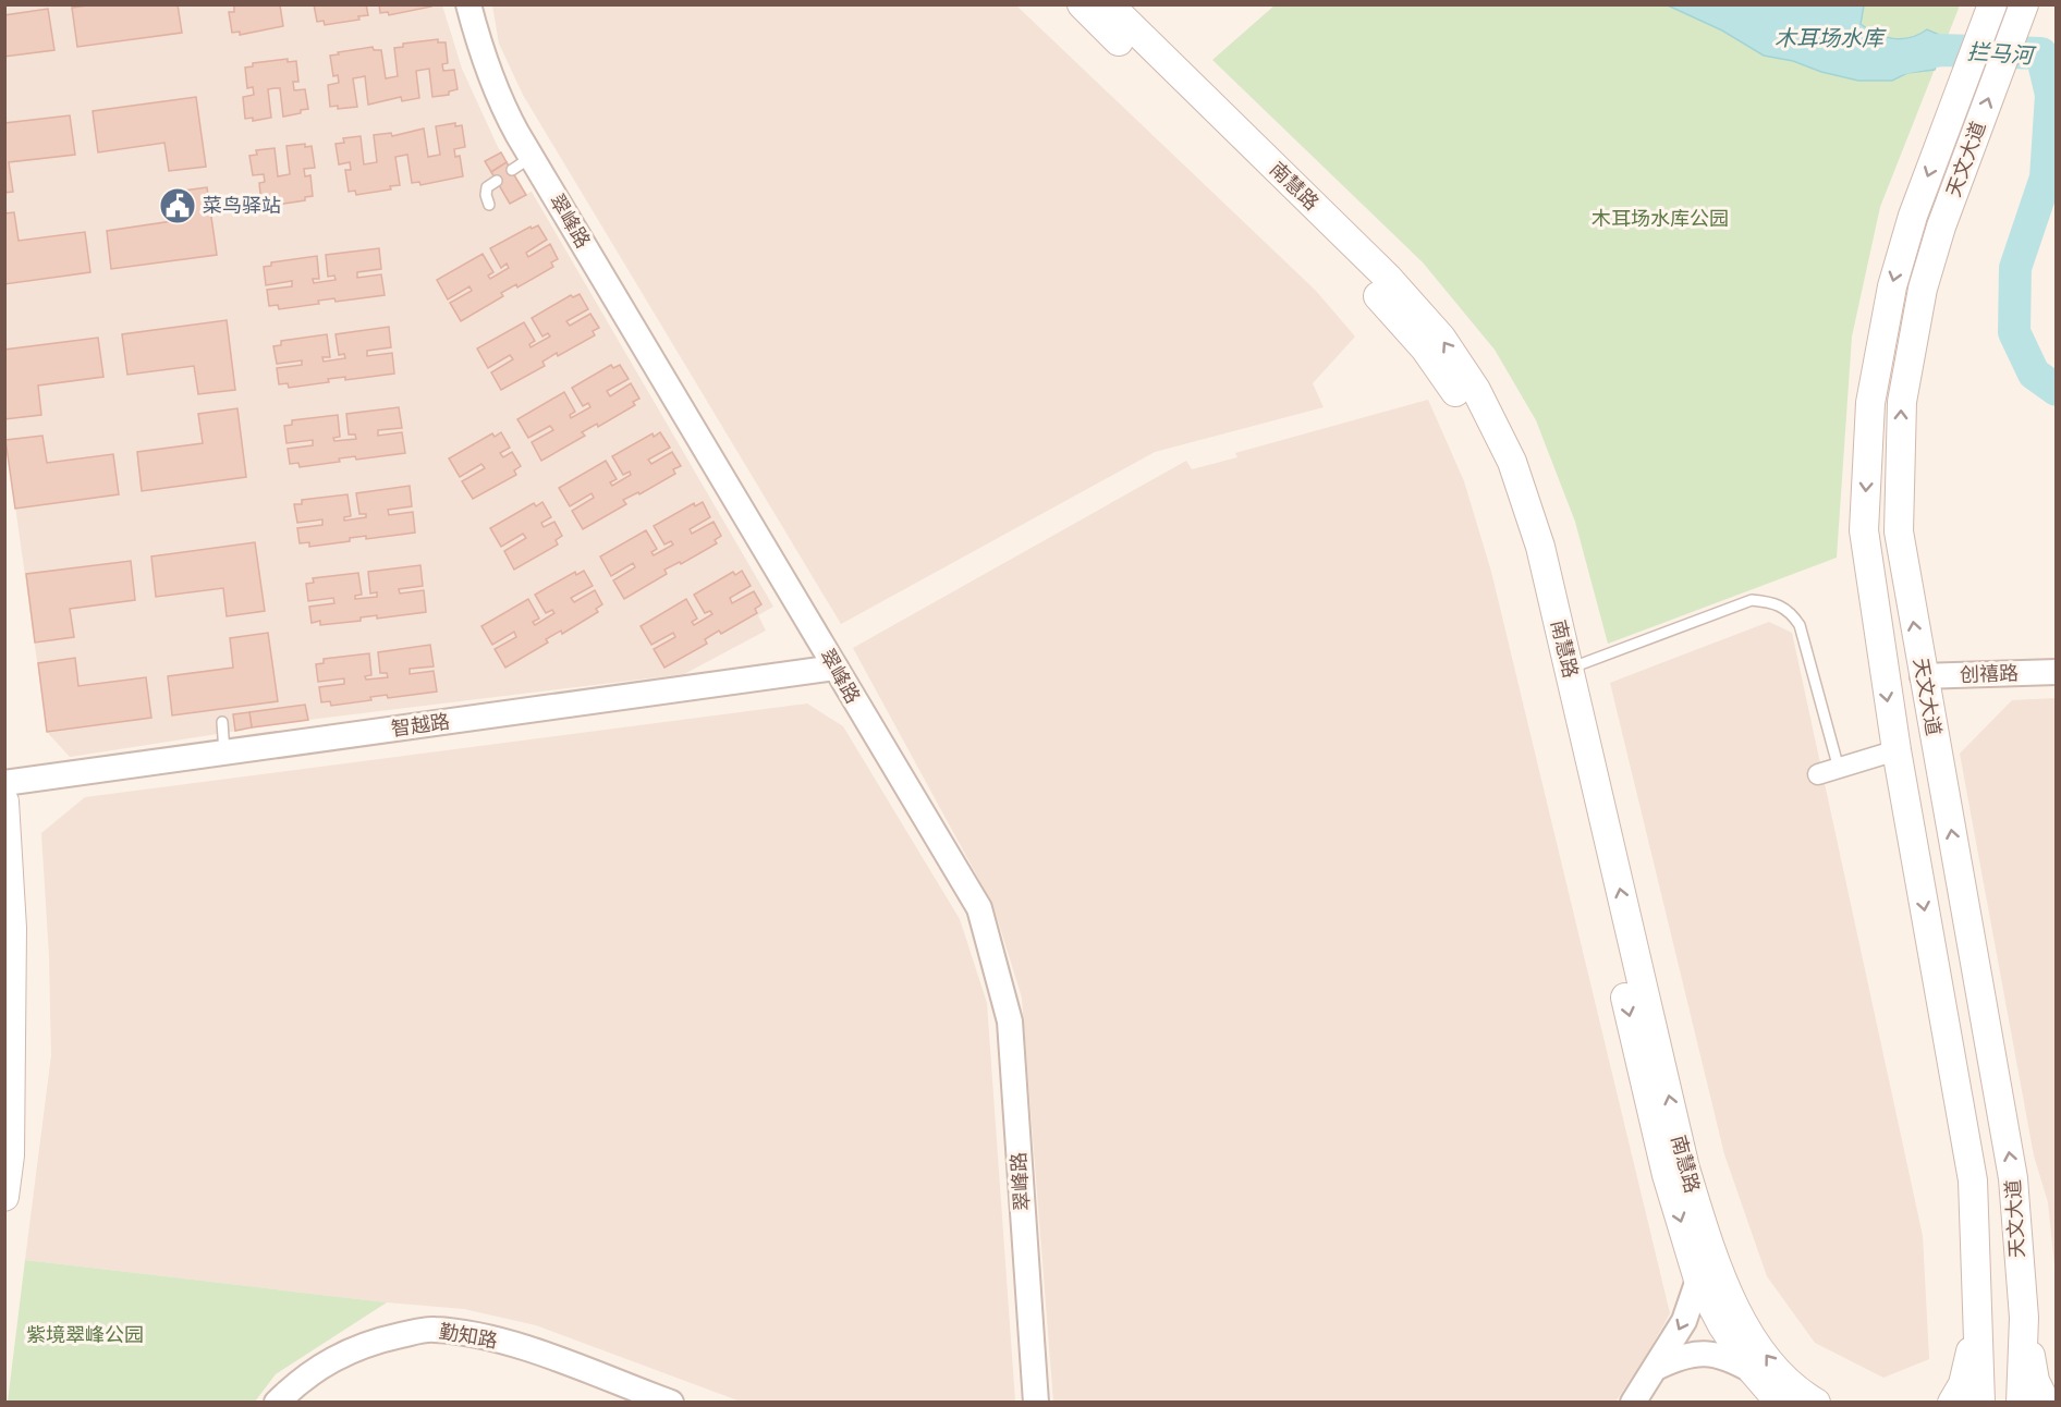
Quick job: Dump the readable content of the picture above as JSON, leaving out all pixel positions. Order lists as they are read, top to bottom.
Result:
{
  "streets": {
    "main road": ["天文大道", "南慧路"],
    "street": [
      "翠峰路",
      "创禧路",
      "智越路",
      "勤知路"
    ]
  },
  "crossings": [
    ["天文大道", "创禧路"],
    ["翠峰路", "智越路"]
  ],
  "water": ["木耳场水库", "拦马河"],
  "parks": ["木耳场水库公园", "紫境翠峰公园"],
  "places": {
    "public building": ["菜鸟驿站"]
  }
}
